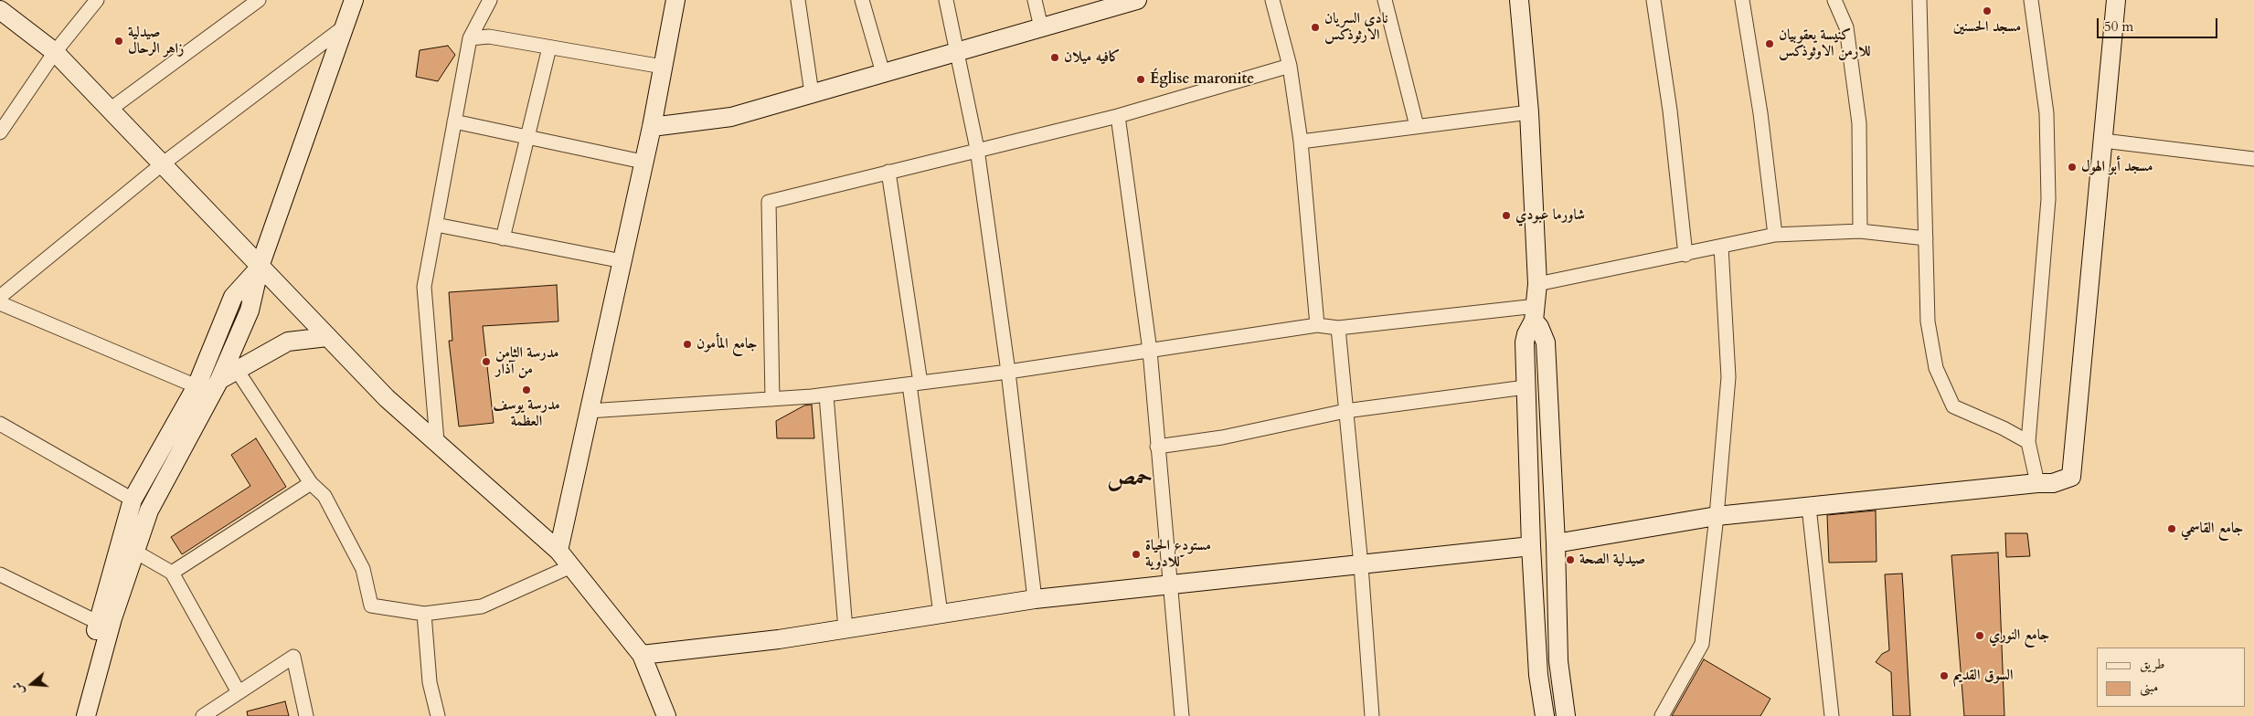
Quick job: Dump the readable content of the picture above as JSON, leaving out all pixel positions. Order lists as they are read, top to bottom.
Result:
{
  "districts": ["حمص"],
  "places": [
    "مسجد الحسنين",
    "نادي السريان الارثوذكس",
    "صيدلية زاهر الرحال",
    "كنيسة يعقوبيان للارمن الاوثوذكس",
    "كافيه ميلان",
    "Église maronite",
    "مسجد أبو الهول",
    "شاورما عبودي",
    "جامع المأمون",
    "مدرسة الثامن من آذار",
    "مدرسة يوسف العظمة",
    "جامع القاسمي",
    "مستودع الحياة للادوية",
    "صيدلية الصحة",
    "جامع النوري",
    "السوق القديم"
  ],
  "legend": ["طريق", "مبنى"],
  "scale_bar": "50 m",
  "north": "left"
}
